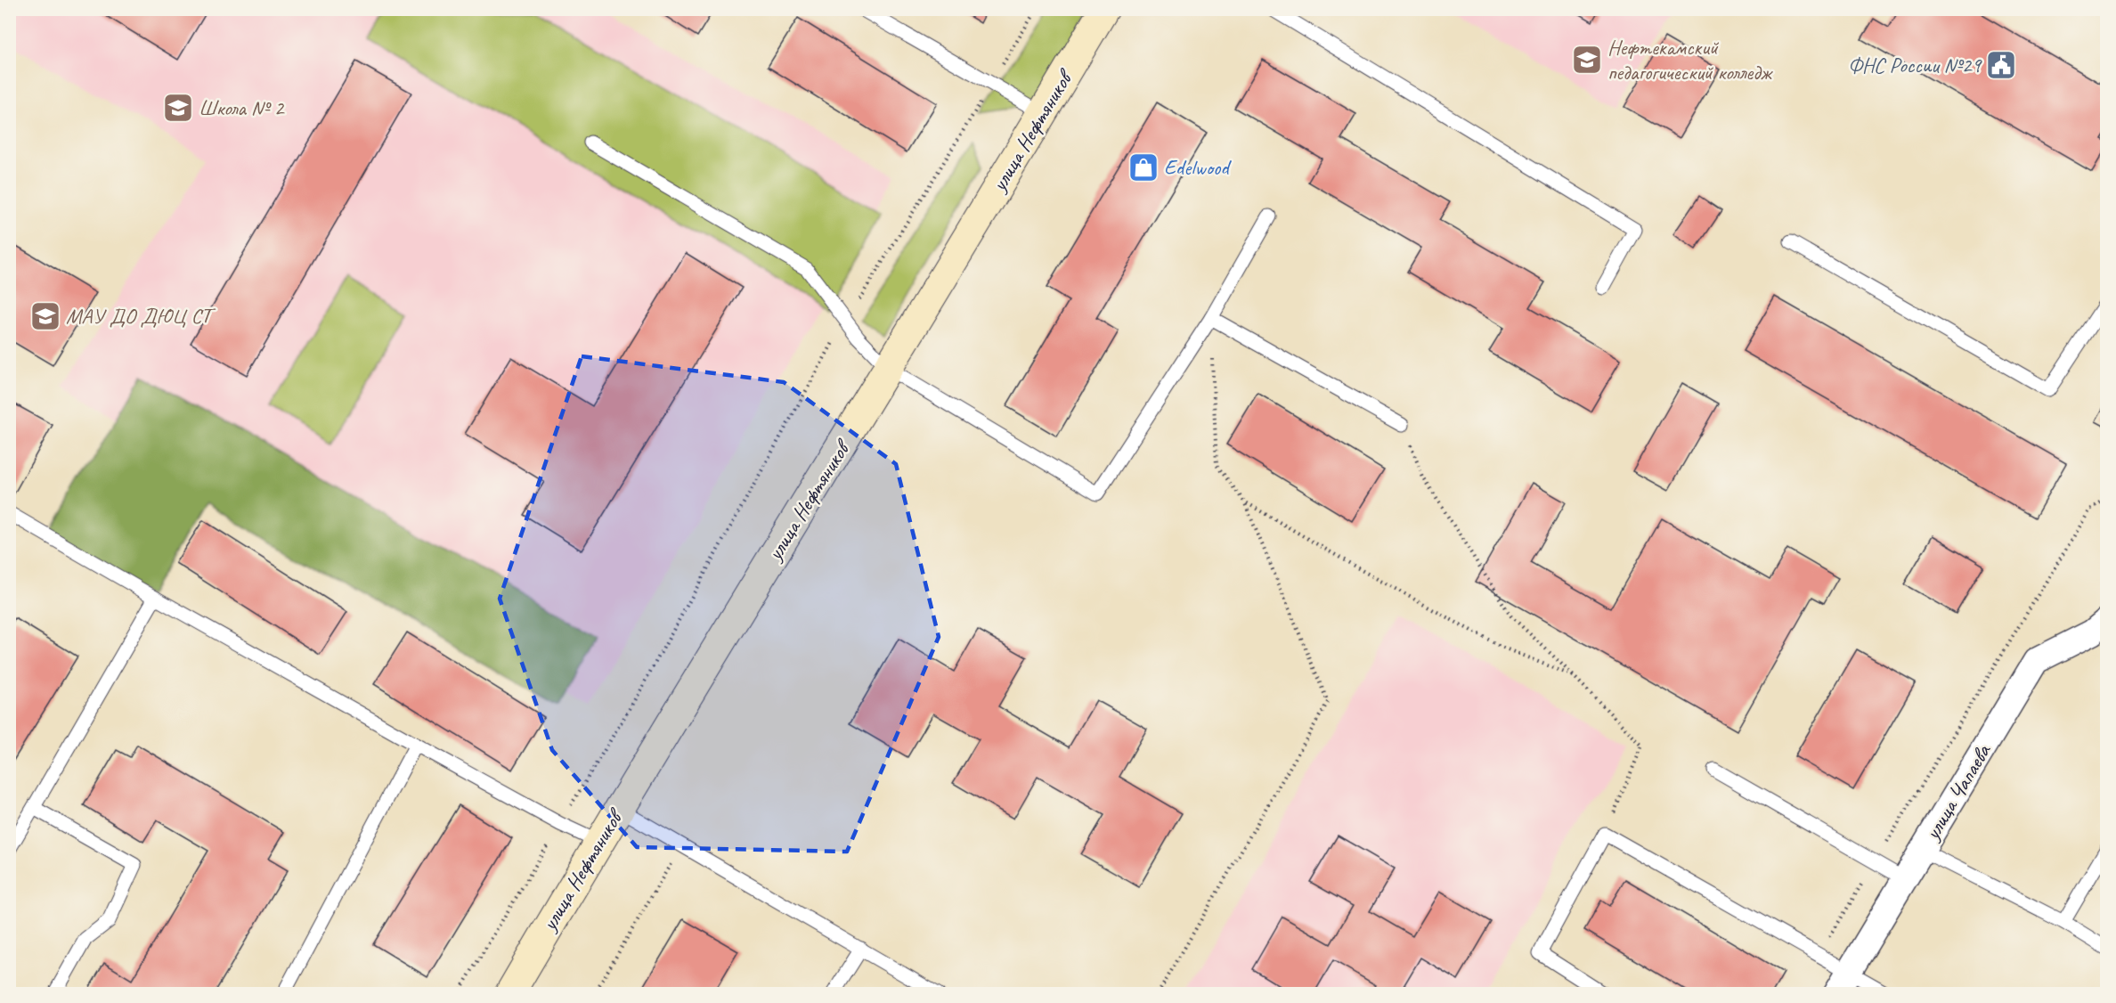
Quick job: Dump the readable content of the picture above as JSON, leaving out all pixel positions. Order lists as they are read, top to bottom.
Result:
{
  "streets": {
    "main road": ["улица Нефтяников"],
    "street": ["улица Чапаева"]
  },
  "places": {
    "school or university": ["Нефтекамский педагогический колледж", "Школа № 2", "МАУ ДО ДЮЦ СТ"],
    "public building": ["ФНС России №29"],
    "shop": ["Edelwood"]
  }
}
